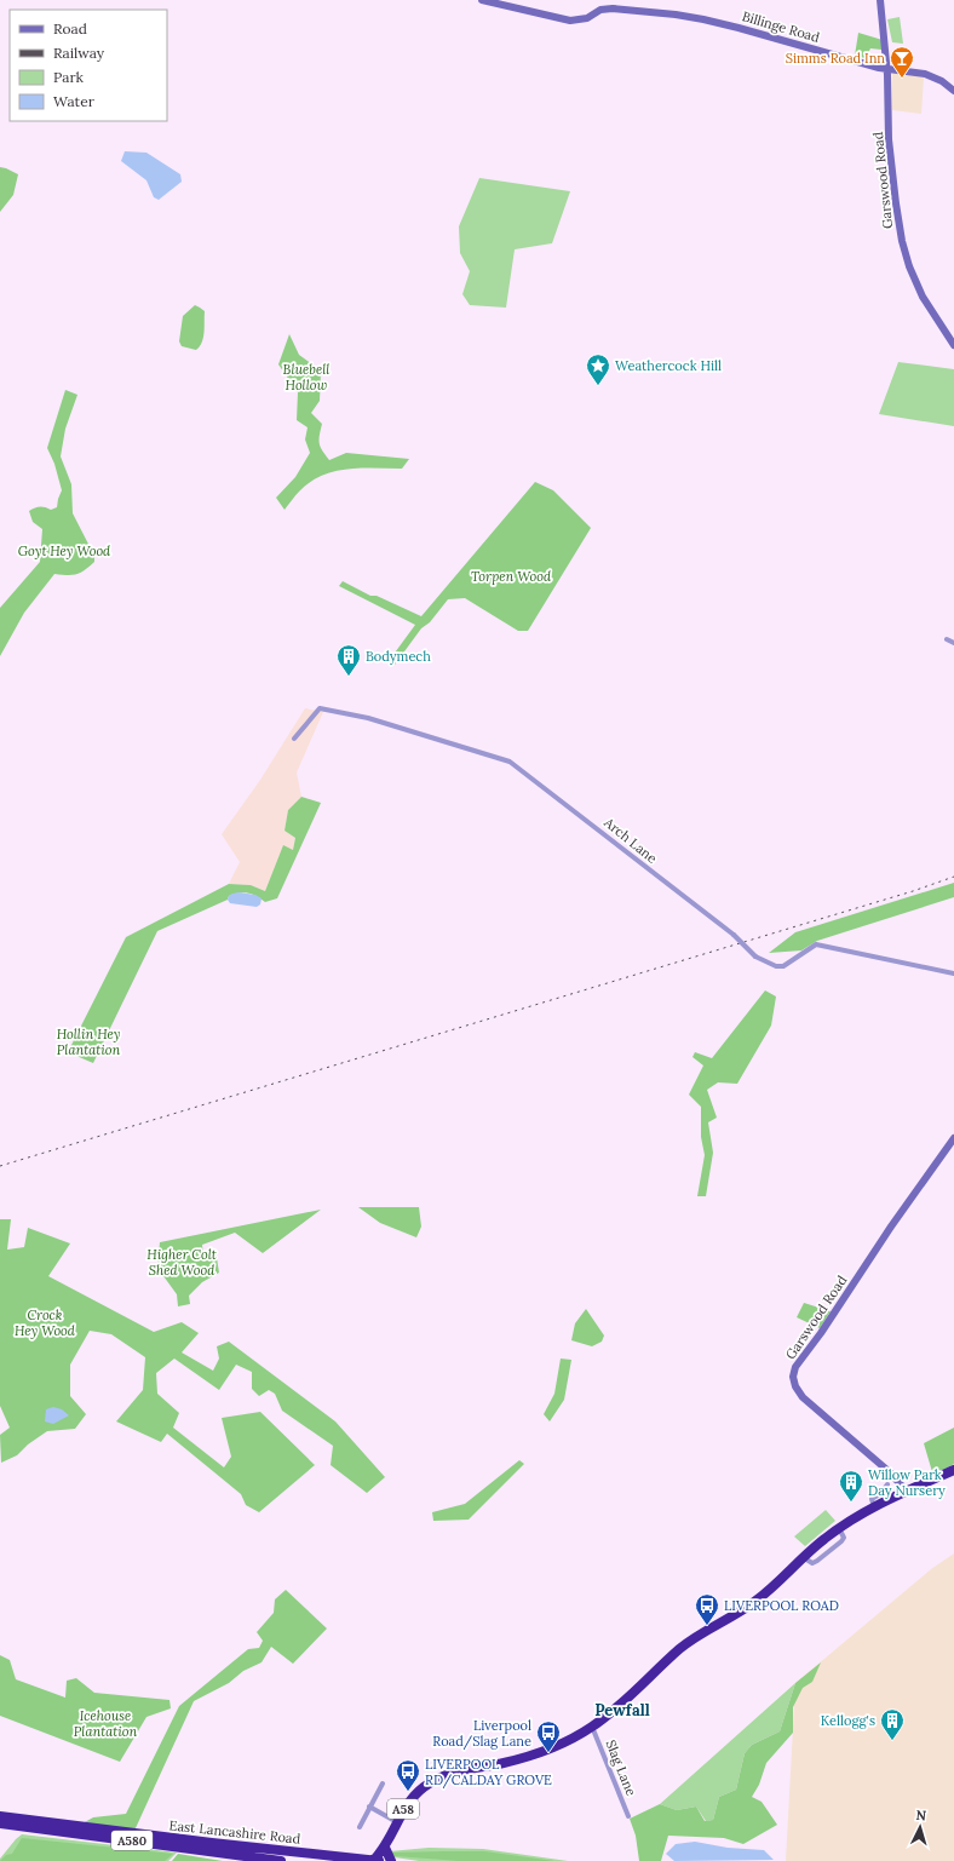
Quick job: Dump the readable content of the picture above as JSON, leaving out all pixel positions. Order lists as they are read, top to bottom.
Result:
{
  "streets": {
    "highway": ["A58", "East Lancashire Road", "A580"],
    "street": [
      "Billinge Road",
      "Garswood Road",
      "Arch Lane",
      "Slag Lane"
    ]
  },
  "crossings": [
    ["Billinge Road", "Garswood Road"],
    ["Garswood Road", "A58"],
    ["Slag Lane", "A58"],
    ["A58", "East Lancashire Road"]
  ],
  "districts": ["Pewfall"],
  "parks": [
    "Bluebell Hollow",
    "Goyt Hey Wood",
    "Torpen Wood",
    "Hollin Hey Plantation",
    "Higher Colt Shed Wood",
    "Crock Hey Wood",
    "Icehouse Plantation"
  ],
  "places": {
    "bar": ["Simms Road Inn"],
    "place": ["Weathercock Hill"],
    "building": ["Bodymech", "Willow Park Day Nursery", "Kellogg's"],
    "bus stop": ["LIVERPOOL ROAD", "Liverpool Road/Slag Lane", "LIVERPOOL RD/CALDAY GROVE"]
  },
  "legend": [
    "Road",
    "Railway",
    "Park",
    "Water"
  ],
  "north": "top"
}
